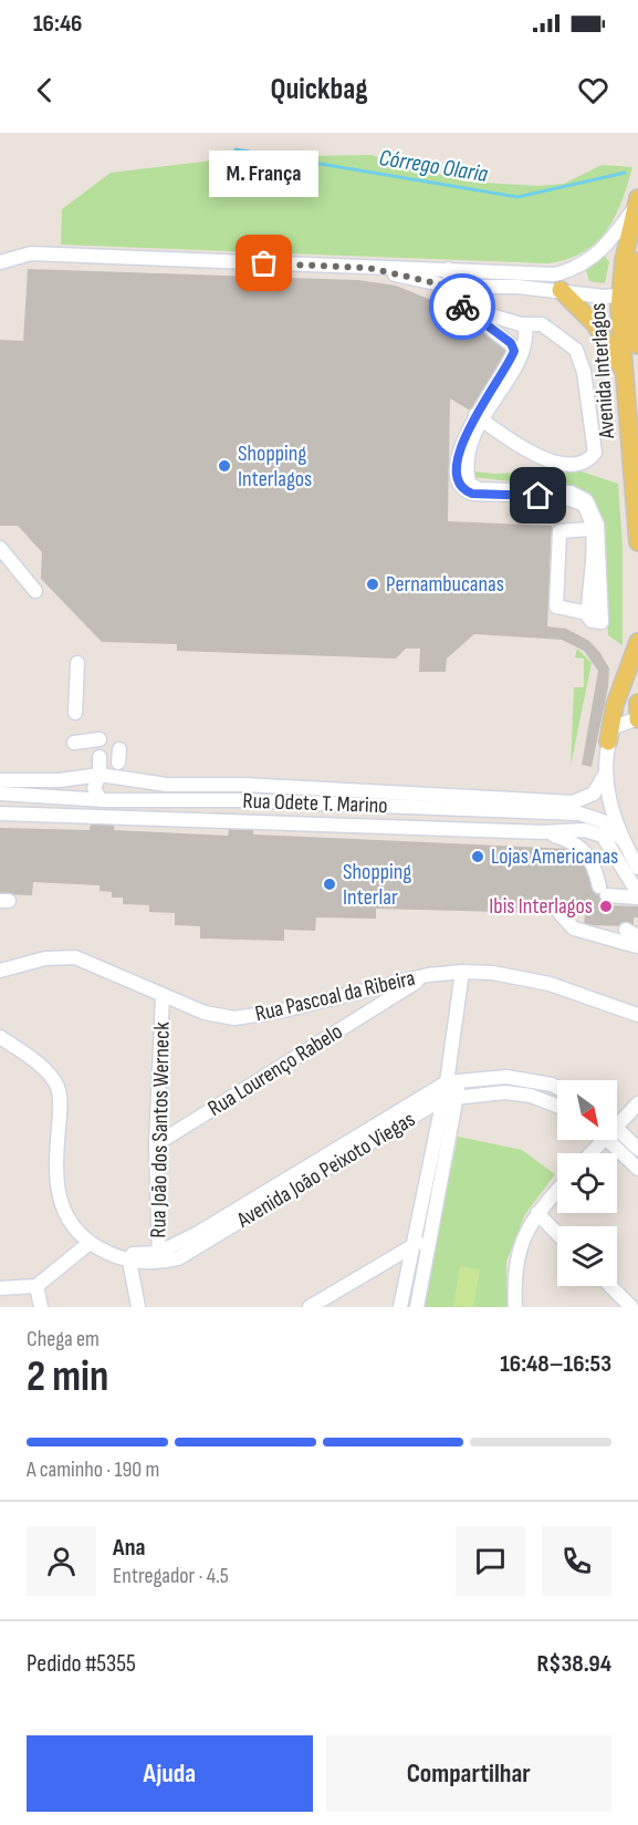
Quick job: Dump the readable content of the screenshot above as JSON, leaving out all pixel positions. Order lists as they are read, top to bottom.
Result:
{
  "streets": {
    "main road": ["Avenida Interlagos"],
    "street": [
      "Rua Odete T. Marino",
      "Rua Pascoal da Ribeira",
      "Rua Lourenço Rabelo",
      "Rua João dos Santos Werneck",
      "Avenida João Peixoto Viegas"
    ]
  },
  "crossings": [
    ["Rua Pascoal da Ribeira", "Rua Lourenço Rabelo"],
    ["Rua Pascoal da Ribeira", "Rua João dos Santos Werneck"],
    ["Rua Lourenço Rabelo", "Rua João dos Santos Werneck"],
    ["Rua João dos Santos Werneck", "Avenida João Peixoto Viegas"]
  ],
  "water": ["Córrego Olaria"],
  "places": [
    "M. França",
    "Shopping Interlagos",
    "Pernambucanas",
    "Lojas Americanas",
    "Shopping Interlar",
    "Ibis Interlagos"
  ],
  "north": "bottom right",
  "page": {
    "status": "16:46",
    "header": "Quickbag",
    "bubble": "M. França",
    "heading": ["2 min", "Chega em", "16:48–16:53"],
    "panel": [
      "Ana",
      "Entregador · 4.5",
      "Pedido #5355",
      "R$38.94"
    ],
    "bar": "A caminho · 190 m",
    "buttons": ["Ajuda", "Compartilhar"]
  }
}
